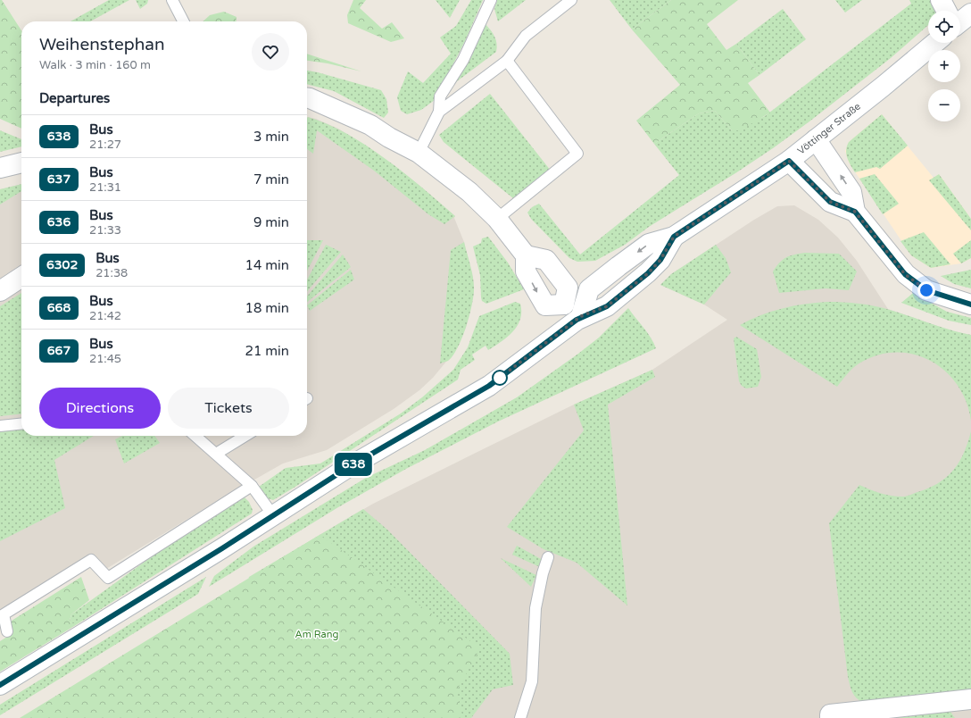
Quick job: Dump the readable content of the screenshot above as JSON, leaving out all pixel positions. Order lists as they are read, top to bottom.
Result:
{
  "streets": {
    "main road": ["Vöttinger Straße"]
  },
  "parks": ["Am Rang"],
  "lines": ["bus line 638"],
  "page": {
    "on_map": "638",
    "map_buttons": ["+", "−"],
    "heading": [
      ["Weihenstephan", "Walk · 3 min · 160 m"],
      "Departures"
    ],
    "list": [
      {
        "mark": "638",
        "name": "Bus",
        "note": "21:27",
        "value": "3 min"
      },
      {
        "mark": "637",
        "name": "Bus",
        "note": "21:31",
        "value": "7 min"
      },
      {
        "mark": "636",
        "name": "Bus",
        "note": "21:33",
        "value": "9 min"
      },
      {
        "mark": "6302",
        "name": "Bus",
        "note": "21:38",
        "value": "14 min"
      },
      {
        "mark": "668",
        "name": "Bus",
        "note": "21:42",
        "value": "18 min"
      },
      {
        "mark": "667",
        "name": "Bus",
        "note": "21:45",
        "value": "21 min"
      }
    ],
    "buttons": ["Directions", "Tickets"]
  }
}
